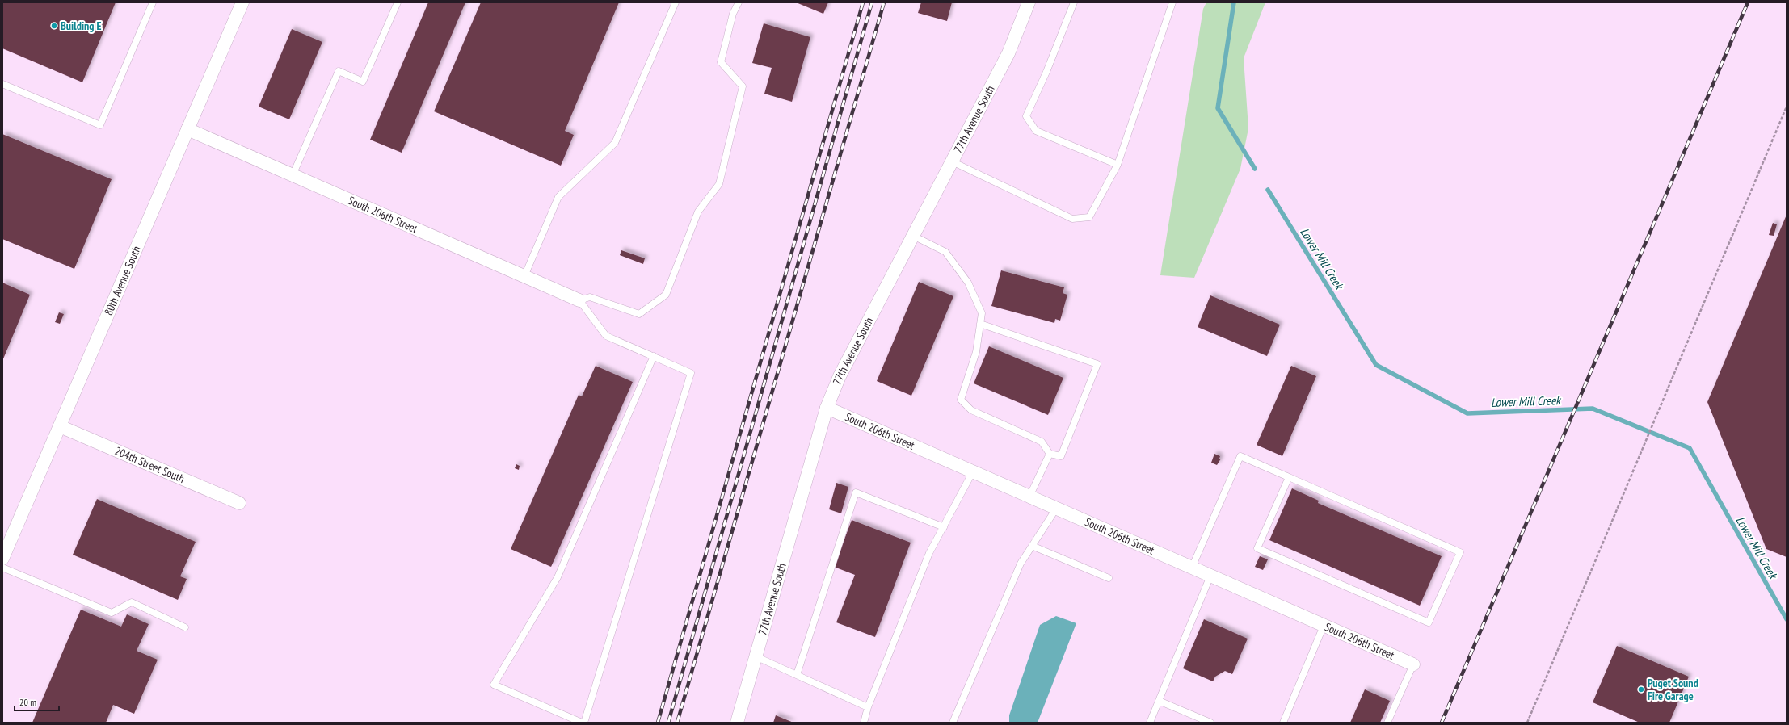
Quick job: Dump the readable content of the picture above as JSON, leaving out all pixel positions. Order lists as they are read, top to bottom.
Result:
{
  "streets": {
    "street": [
      "77th Avenue South",
      "South 206th Street",
      "80th Avenue South",
      "204th Street South"
    ]
  },
  "crossings": [
    ["77th Avenue South", "South 206th Street"],
    ["South 206th Street", "80th Avenue South"],
    ["80th Avenue South", "204th Street South"]
  ],
  "water": ["Lower Mill Creek"],
  "places": ["Building E", "Puget Sound Fire Garage"],
  "scale_bar": "20 m"
}
